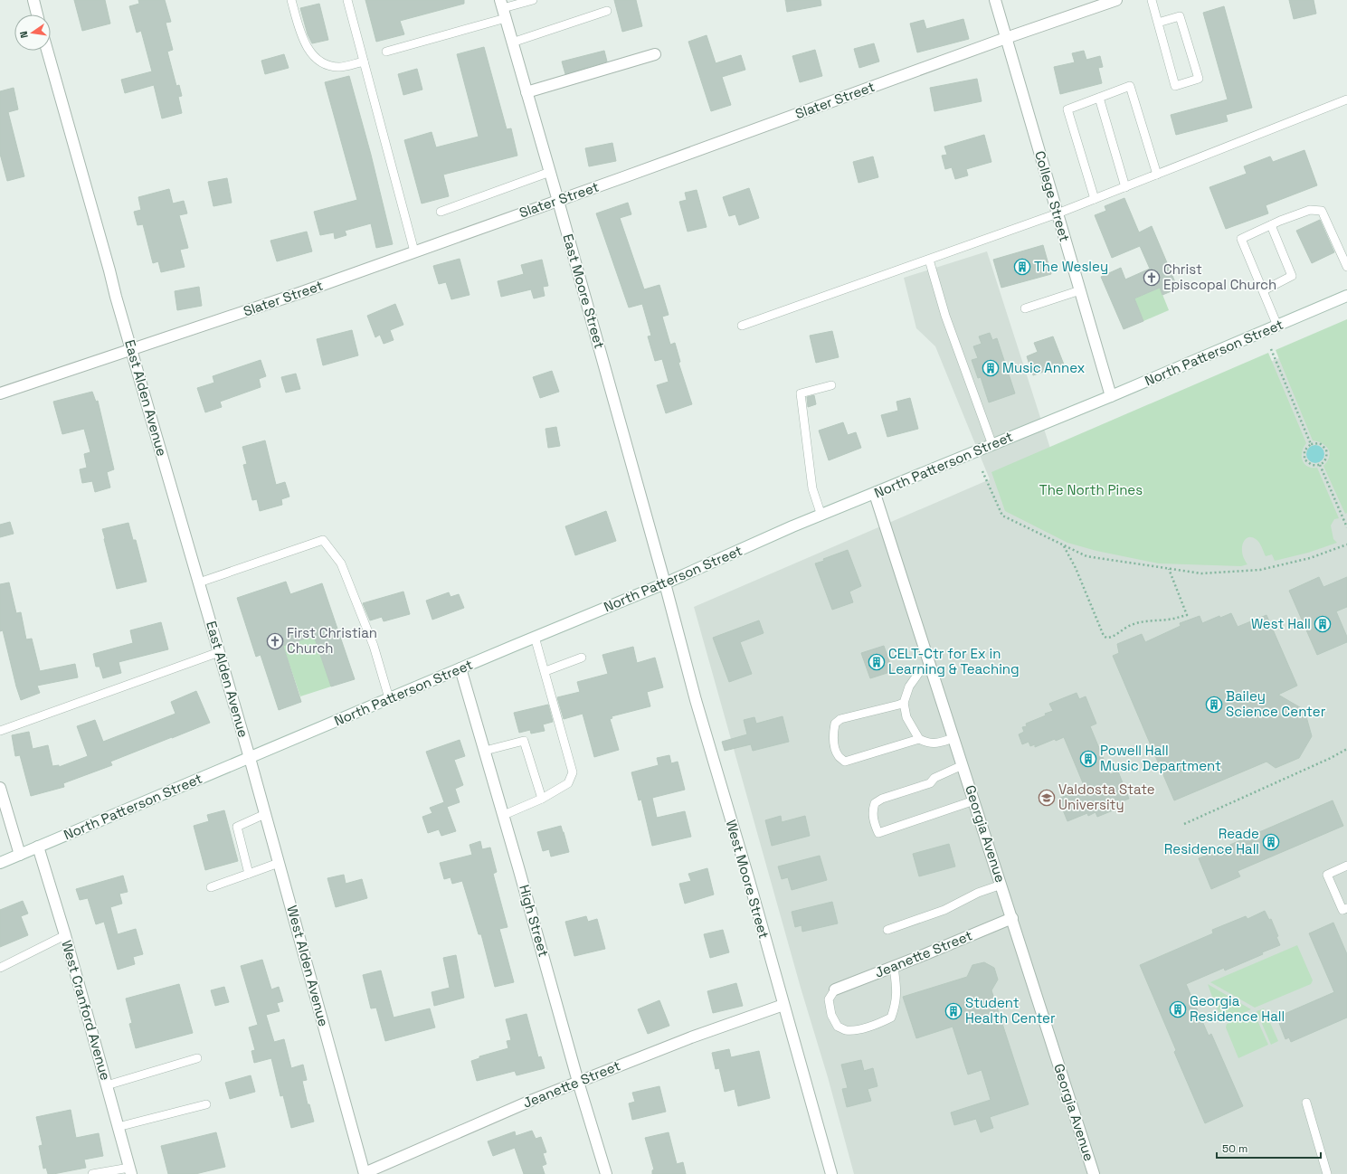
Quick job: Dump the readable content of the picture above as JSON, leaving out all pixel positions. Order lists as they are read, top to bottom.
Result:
{
  "streets": {
    "street": [
      "Slater Street",
      "College Street",
      "East Moore Street",
      "North Patterson Street",
      "East Alden Avenue",
      "Georgia Avenue",
      "West Moore Street",
      "High Street",
      "Jeanette Street",
      "West Alden Avenue",
      "West Cranford Avenue"
    ]
  },
  "crossings": [
    ["Slater Street", "College Street"],
    ["Slater Street", "East Moore Street"],
    ["Slater Street", "East Alden Avenue"],
    ["College Street", "North Patterson Street"],
    ["East Moore Street", "North Patterson Street"],
    ["East Moore Street", "West Moore Street"],
    ["North Patterson Street", "East Alden Avenue"],
    ["North Patterson Street", "Georgia Avenue"],
    ["North Patterson Street", "West Moore Street"],
    ["North Patterson Street", "High Street"],
    ["North Patterson Street", "West Alden Avenue"],
    ["North Patterson Street", "West Cranford Avenue"],
    ["East Alden Avenue", "West Alden Avenue"],
    ["Georgia Avenue", "Jeanette Street"],
    ["West Moore Street", "Jeanette Street"],
    ["High Street", "Jeanette Street"],
    ["Jeanette Street", "West Alden Avenue"]
  ],
  "parks": ["The North Pines"],
  "places": {
    "building": [
      "The Wesley",
      "Music Annex",
      "West Hall",
      "CELT-Ctr for Ex in Learning & Teaching",
      "Bailey Science Center",
      "Powell Hall Music Department",
      "Reade Residence Hall",
      "Georgia Residence Hall",
      "Student Health Center"
    ],
    "church": ["Christ Episcopal Church", "First Christian Church"],
    "school or university": ["Valdosta State University"]
  },
  "scale_bar": "50 m",
  "north": "left"
}
